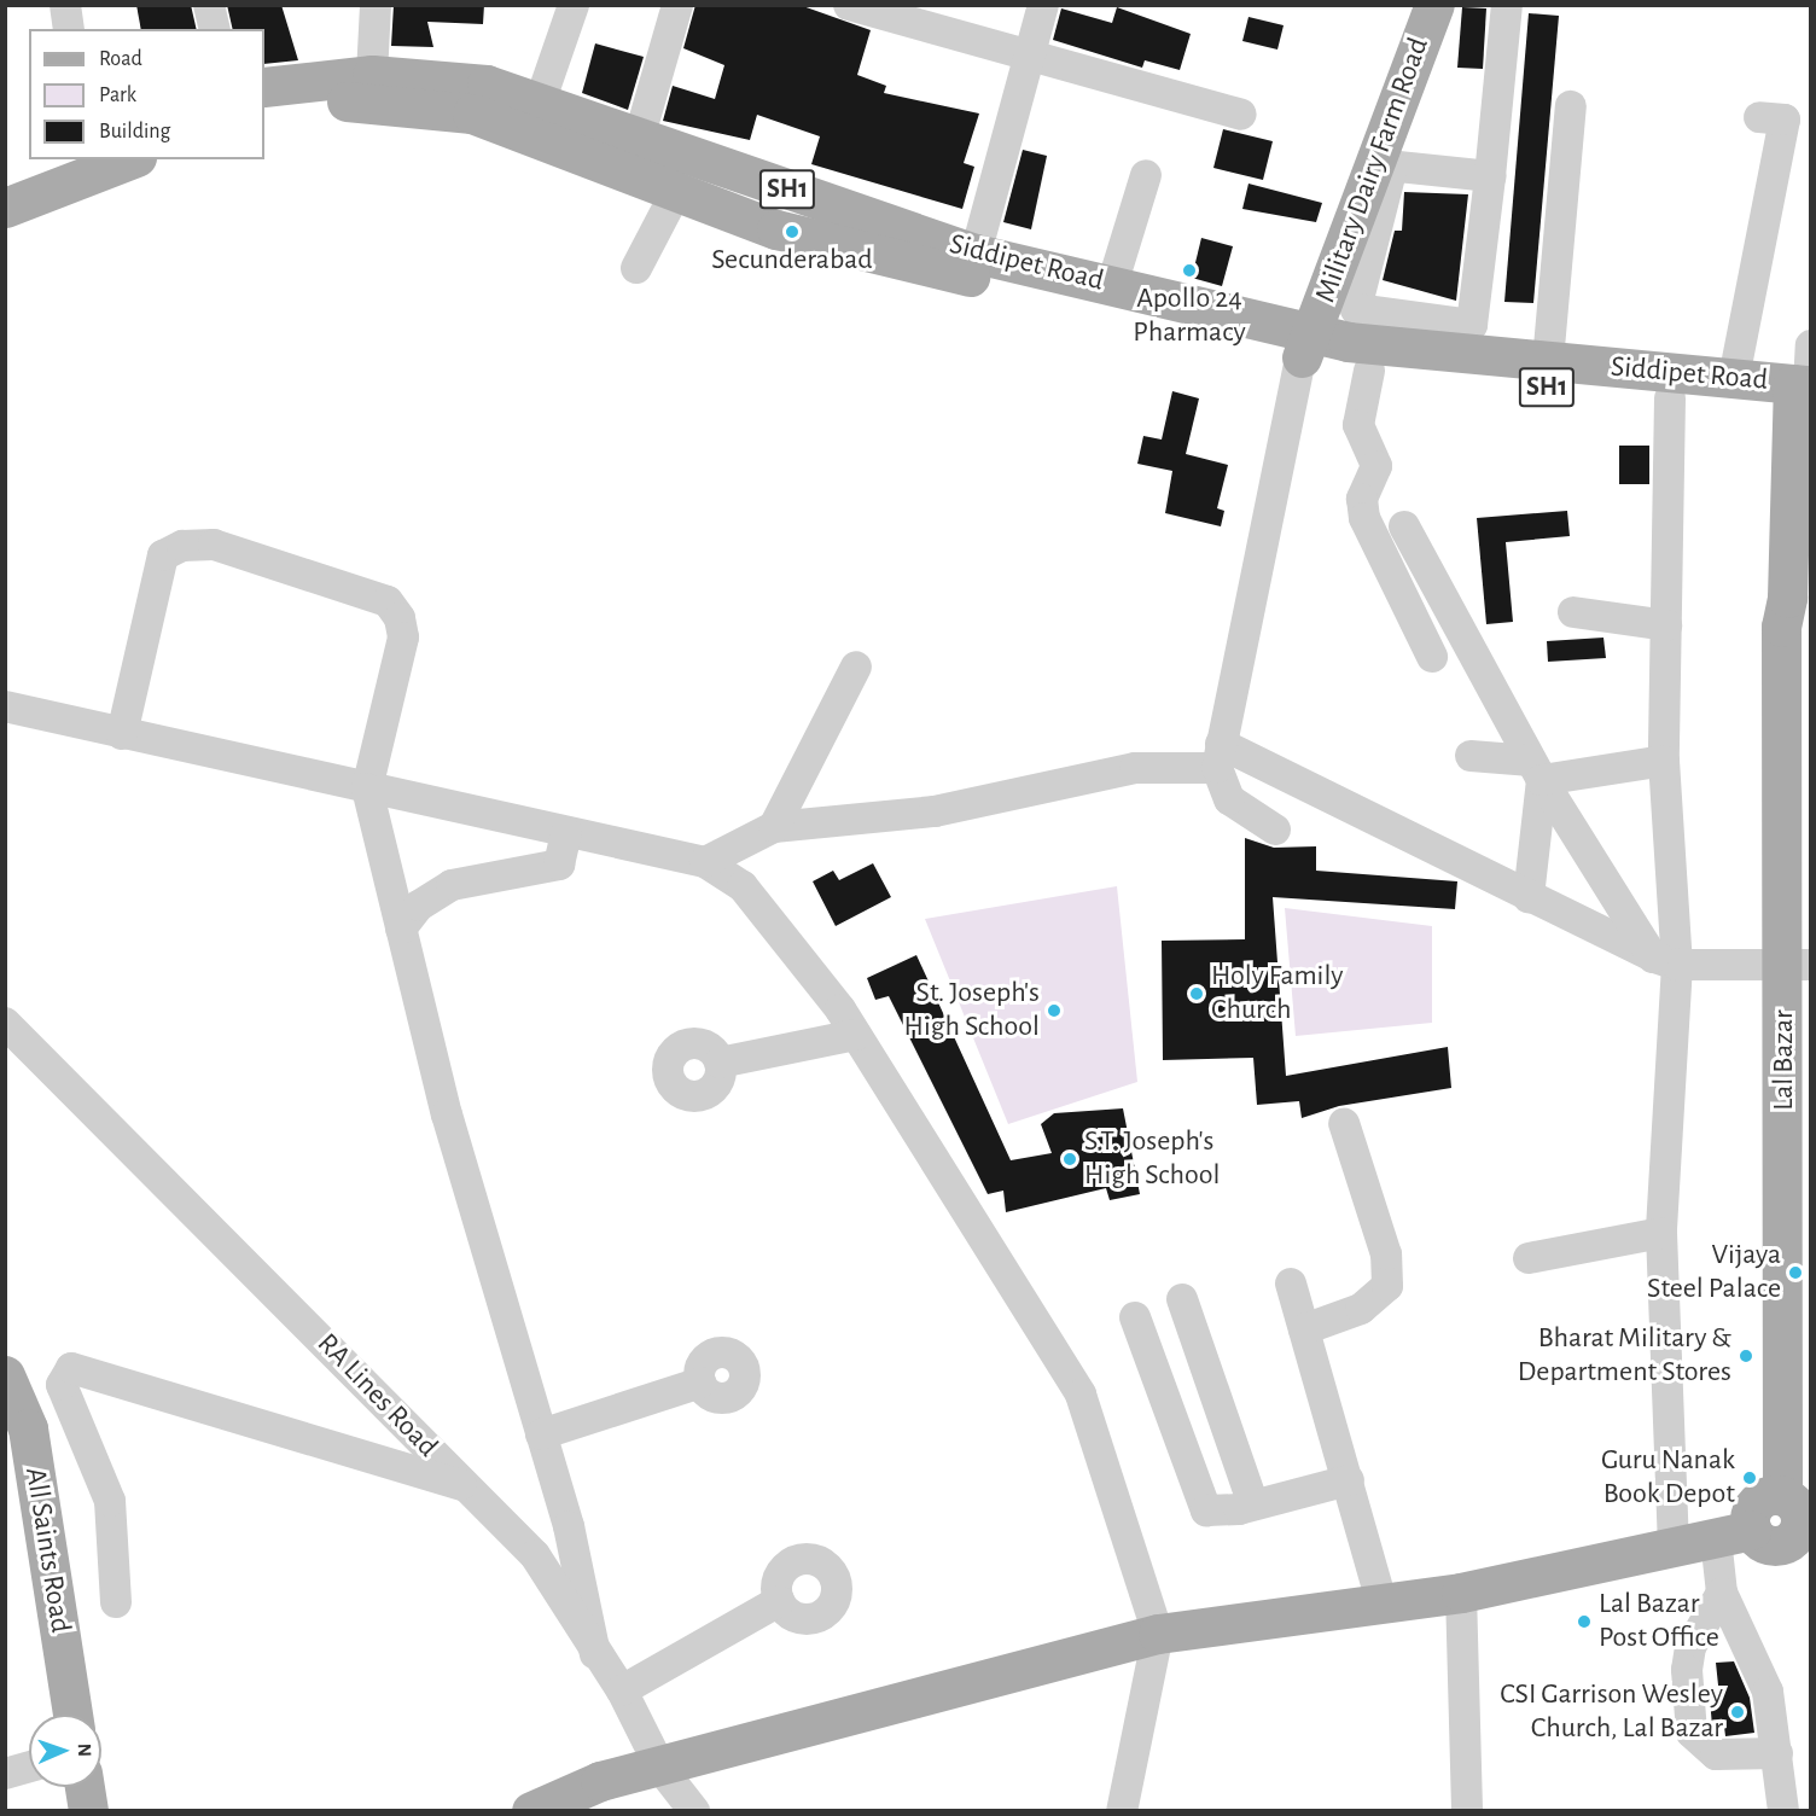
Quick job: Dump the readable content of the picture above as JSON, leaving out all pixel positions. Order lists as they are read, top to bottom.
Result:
{
  "streets": {
    "main road": [
      "Military Dairy Farm Road",
      "SH1",
      "Siddipet Road",
      "Lal Bazar",
      "All Saints Road"
    ],
    "street": ["RA Lines Road"]
  },
  "crossings": [
    ["Military Dairy Farm Road", "Siddipet Road"],
    ["Siddipet Road", "Lal Bazar"]
  ],
  "places": [
    "Secunderabad",
    "Apollo 24 Pharmacy",
    "Holy Family Church",
    "St. Joseph's High School",
    "S.T. Joseph's High School",
    "Vijaya Steel Palace",
    "Bharat Military & Department Stores",
    "Guru Nanak Book Depot",
    "Lal Bazar Post Office",
    "CSI Garrison Wesley Church, Lal Bazar"
  ],
  "legend": ["Road", "Park", "Building"],
  "north": "right"
}
